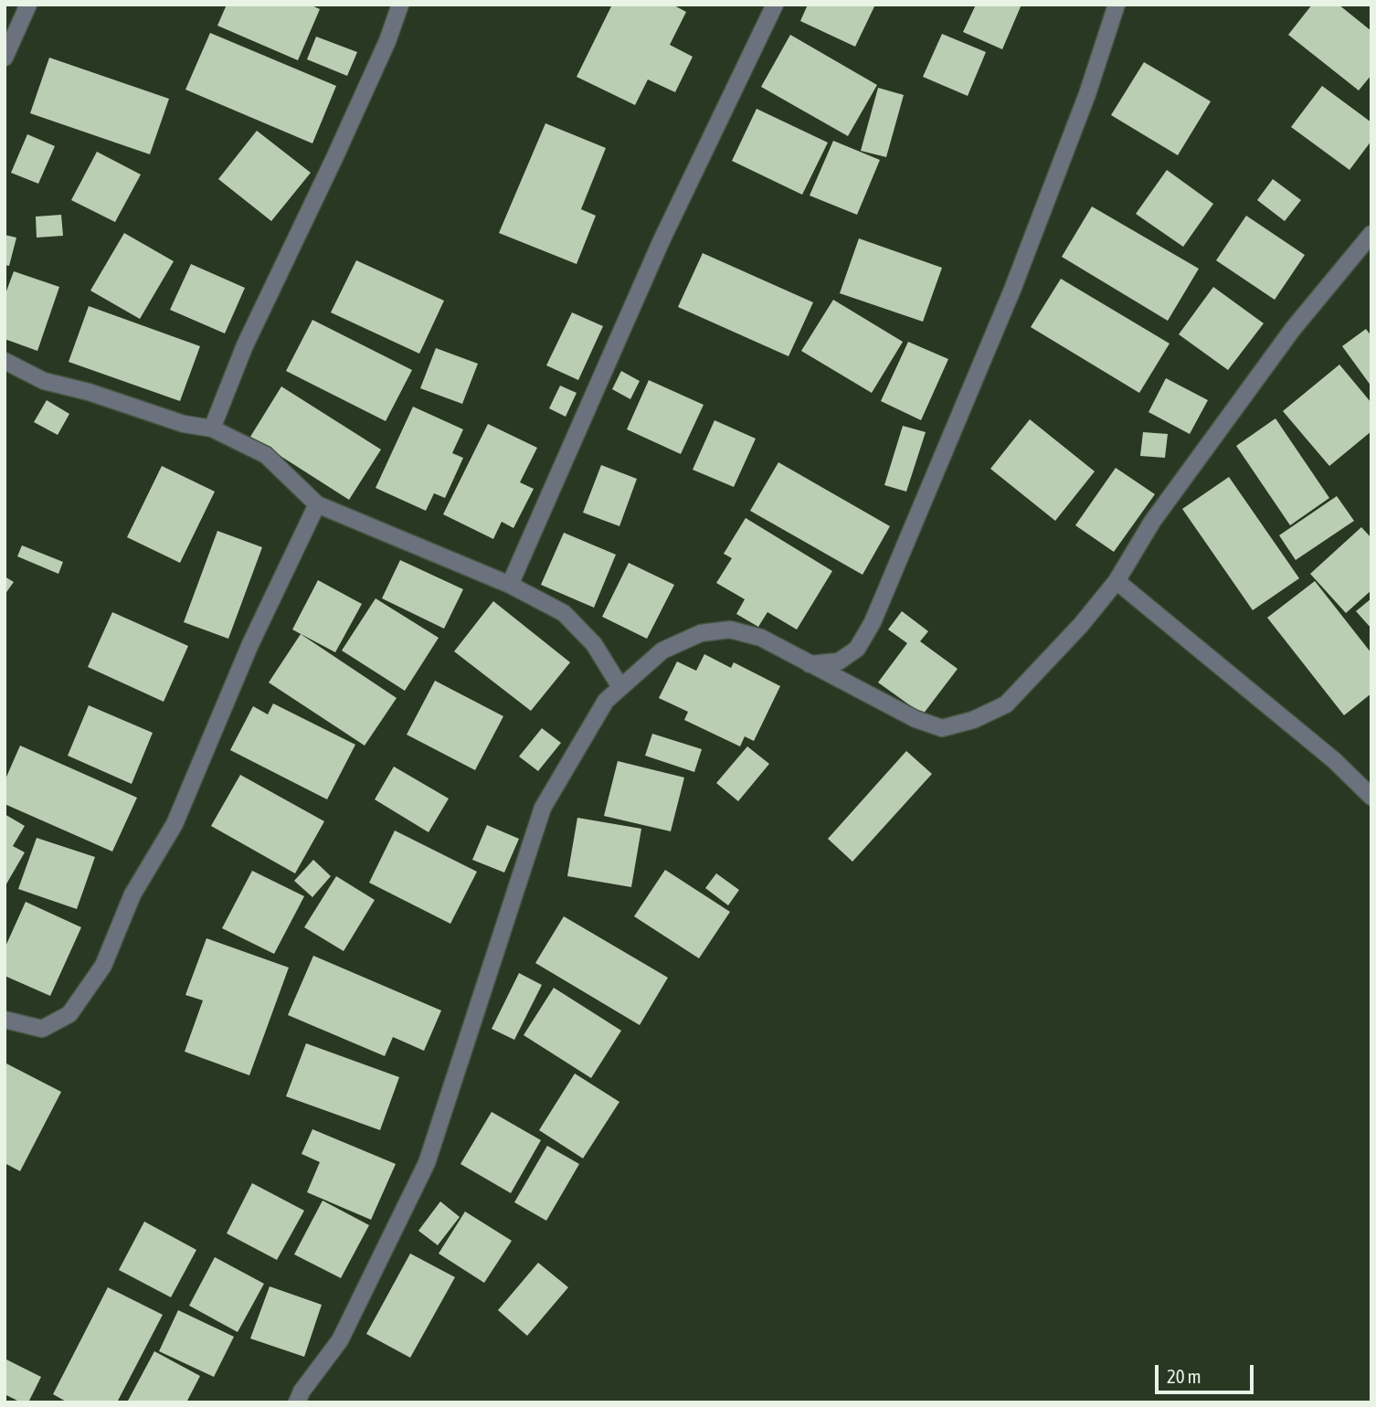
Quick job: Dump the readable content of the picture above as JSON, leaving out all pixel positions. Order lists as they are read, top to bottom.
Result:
{
  "scale_bar": "20 m"
}
